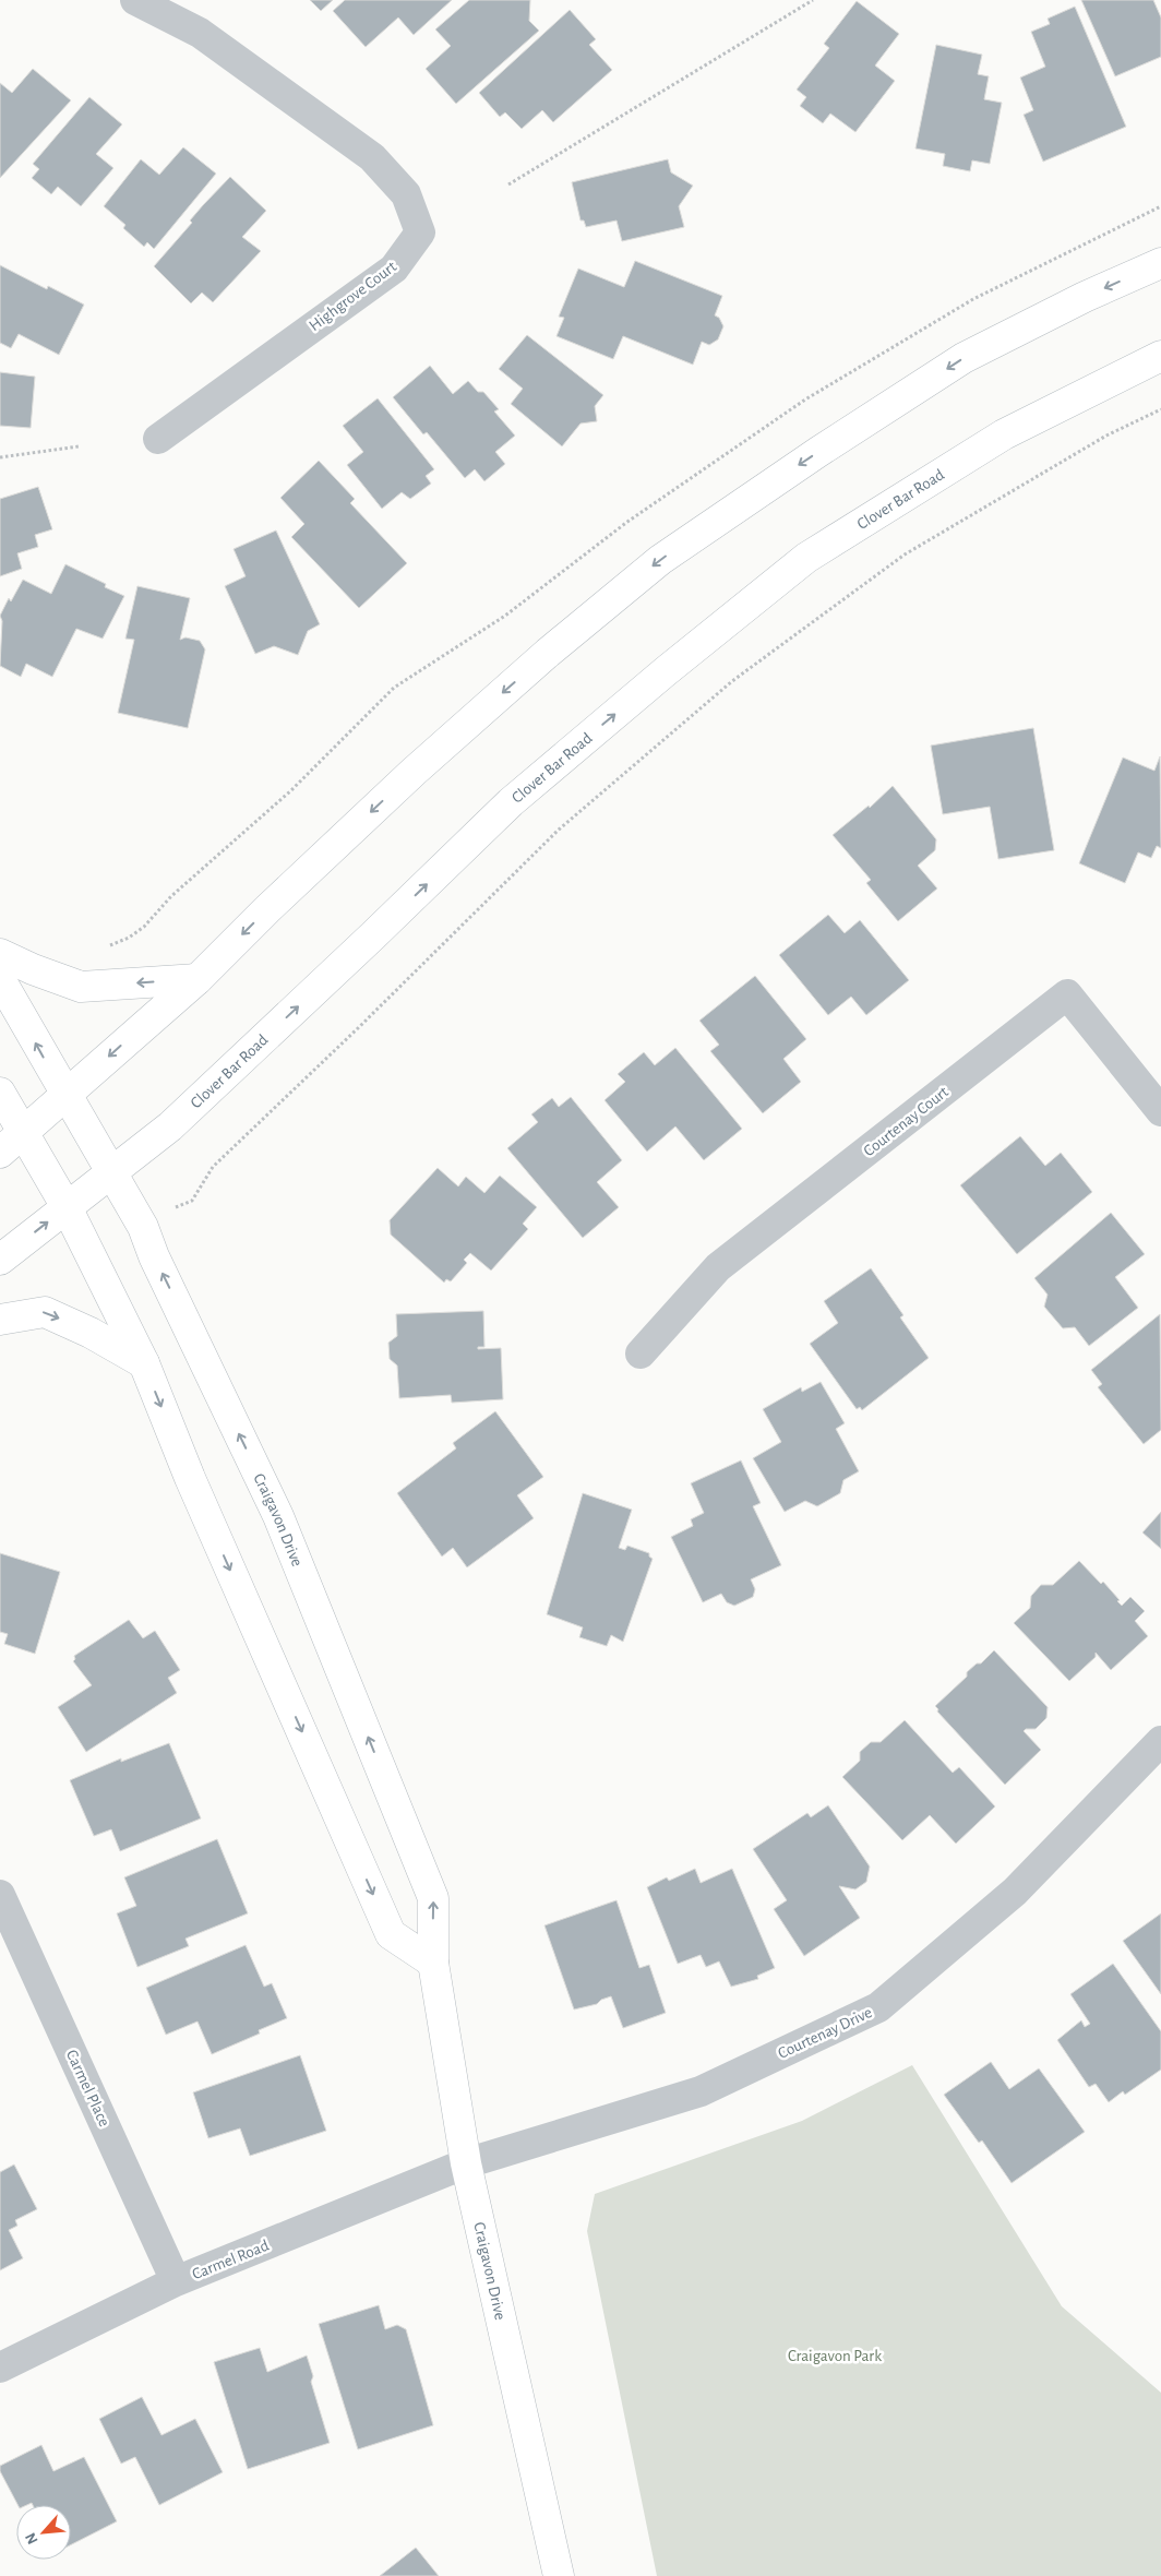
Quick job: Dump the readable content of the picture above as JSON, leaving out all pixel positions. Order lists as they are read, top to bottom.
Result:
{
  "streets": {
    "main road": ["Clover Bar Road", "Craigavon Drive"],
    "street": [
      "Highgrove Court",
      "Courtenay Court",
      "Courtenay Drive",
      "Carmel Place",
      "Carmel Road"
    ]
  },
  "crossings": [
    ["Clover Bar Road", "Craigavon Drive"],
    ["Craigavon Drive", "Courtenay Drive"],
    ["Craigavon Drive", "Carmel Road"],
    ["Courtenay Drive", "Carmel Road"],
    ["Carmel Place", "Carmel Road"]
  ],
  "parks": ["Craigavon Park"],
  "north": "bottom left"
}
